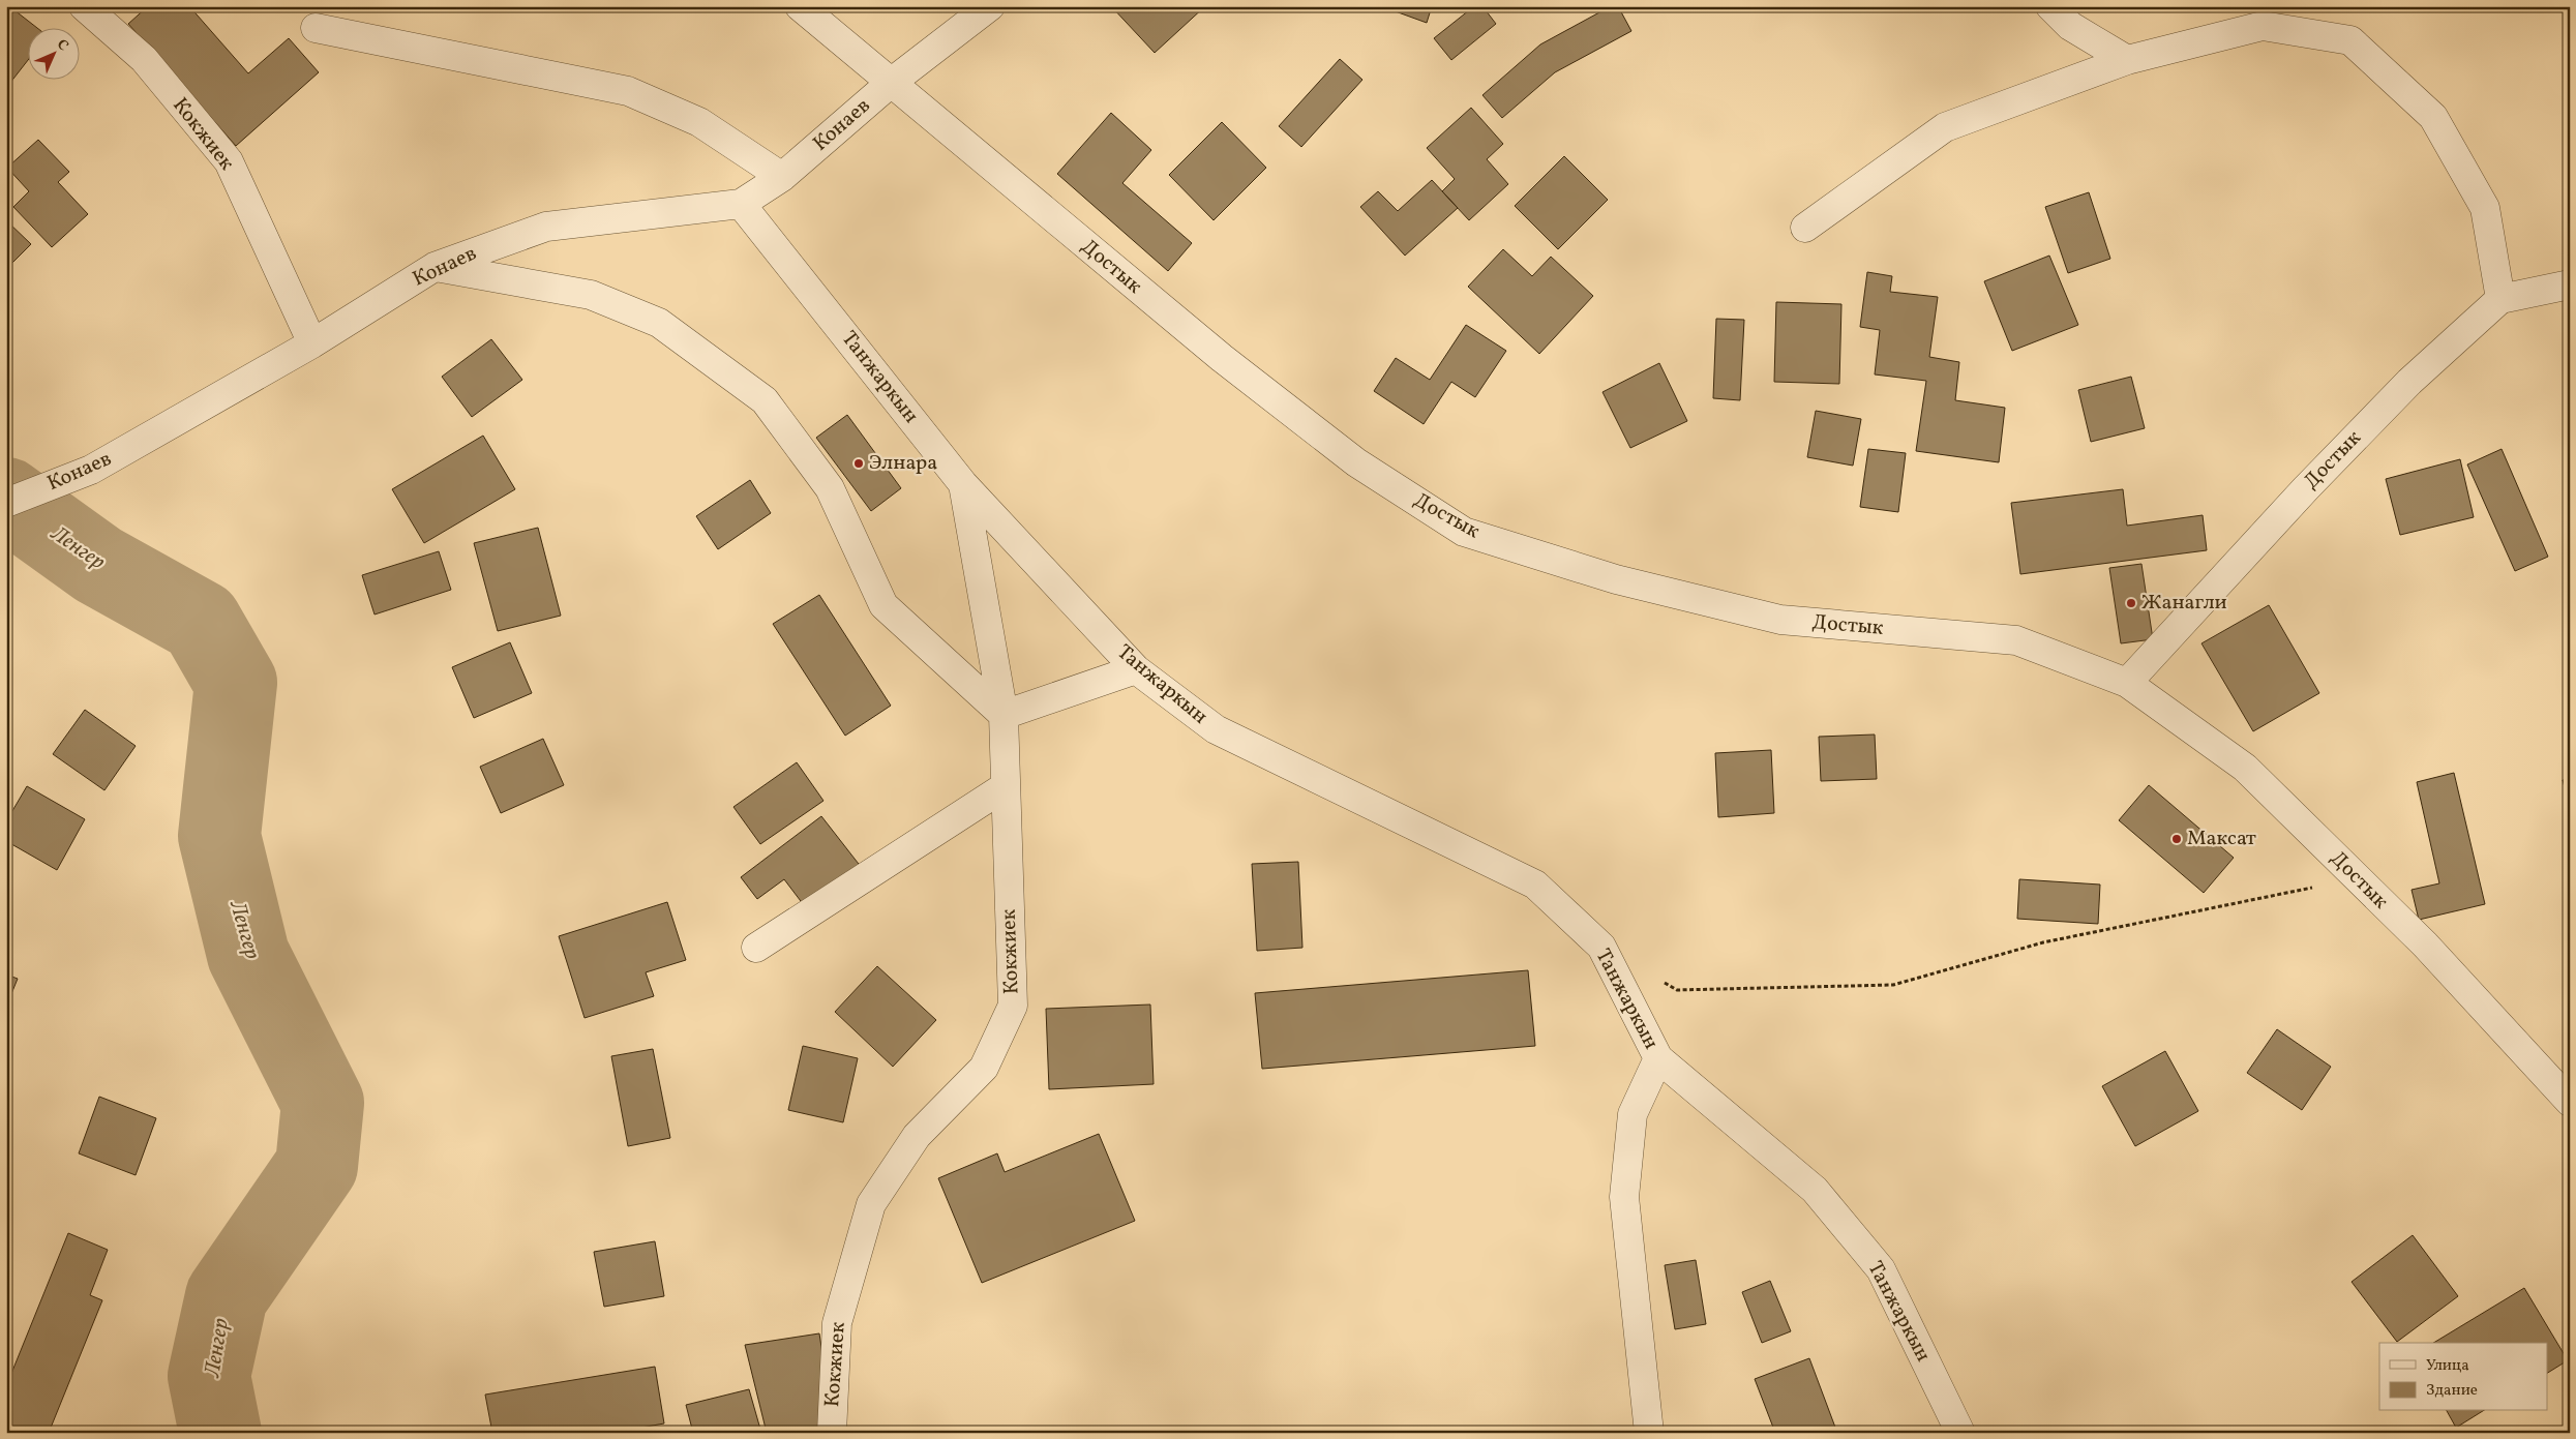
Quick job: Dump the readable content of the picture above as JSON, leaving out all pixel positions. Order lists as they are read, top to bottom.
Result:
{
  "streets": {
    "street": [
      "Конаев",
      "Кокжиек",
      "Достык",
      "Танжаркын"
    ]
  },
  "crossings": [
    ["Конаев", "Кокжиек"],
    ["Конаев", "Достык"],
    ["Конаев", "Танжаркын"],
    ["Кокжиек", "Танжаркын"]
  ],
  "water": ["Ленгер"],
  "places": ["Элнара", "Жанагли", "Максат"],
  "legend": ["Улица", "Здание"],
  "north": "top right"
}
